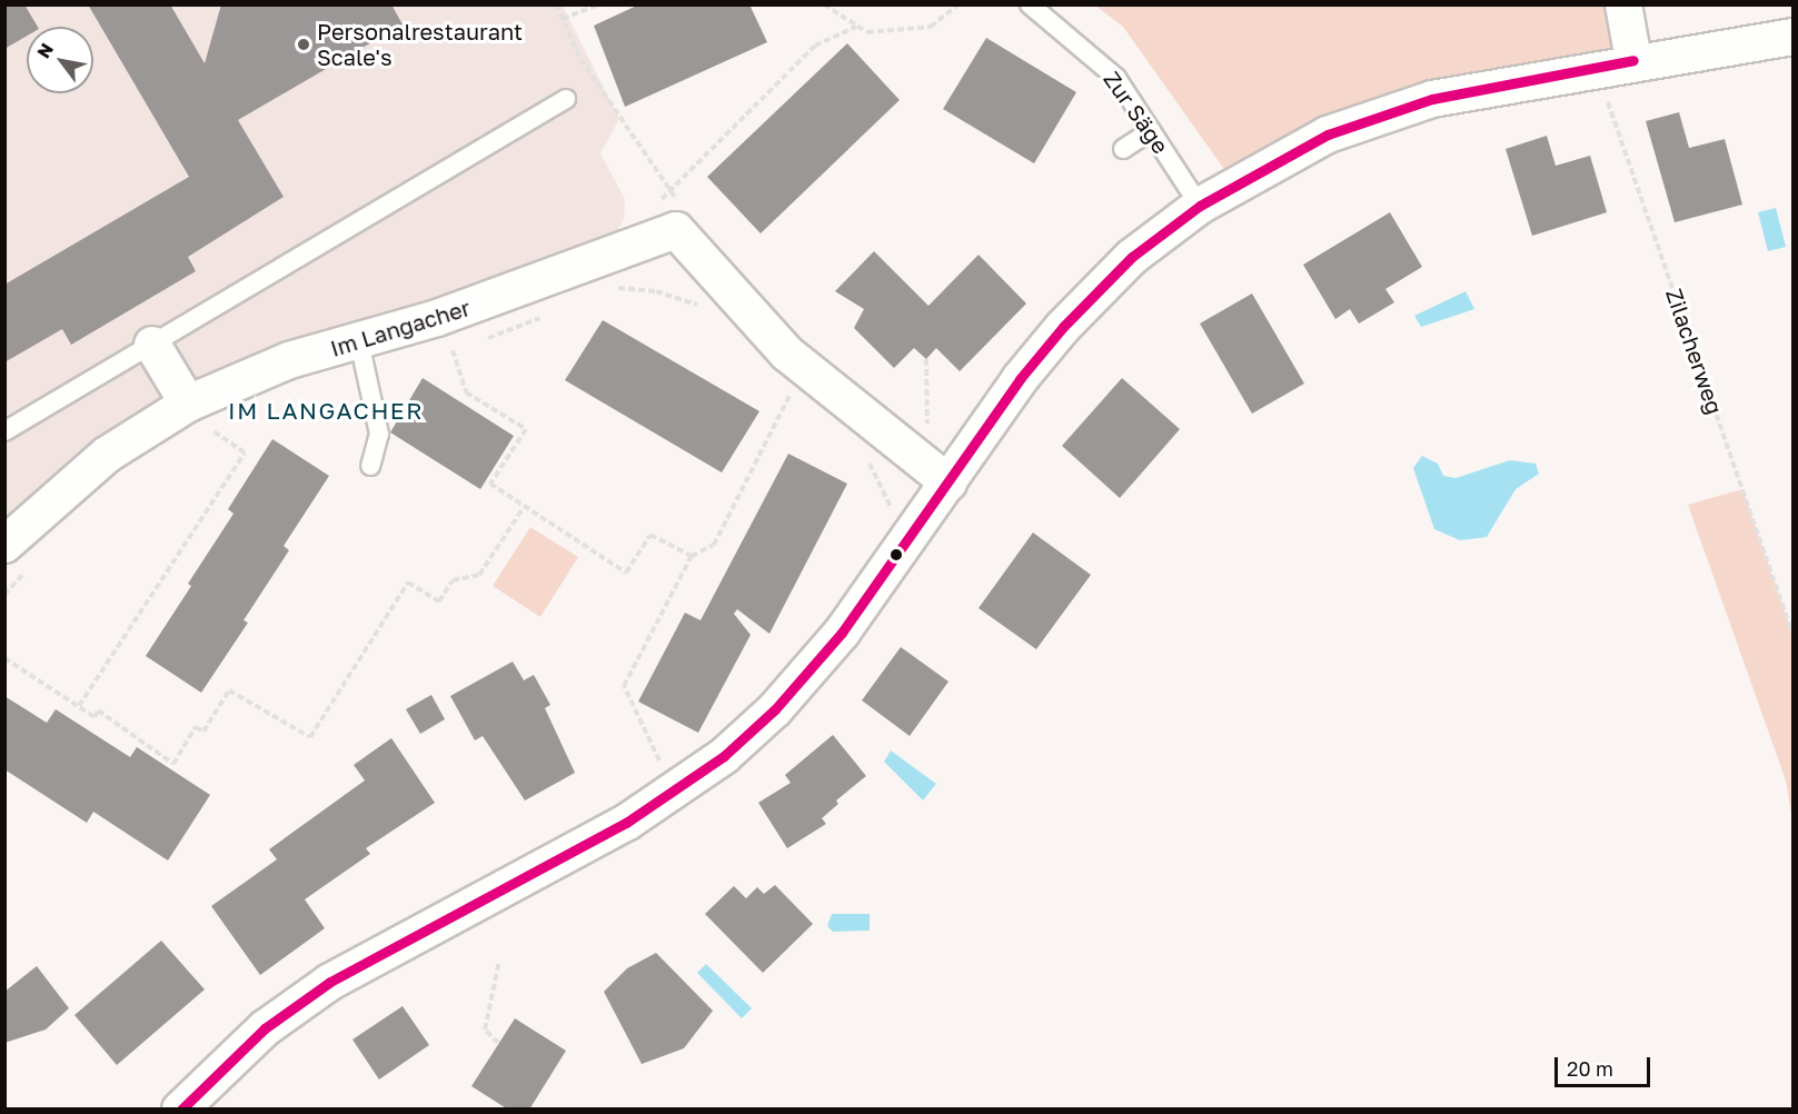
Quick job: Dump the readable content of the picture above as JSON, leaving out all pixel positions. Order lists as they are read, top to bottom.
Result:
{
  "streets": {
    "street": ["Im Langacher"],
    "lane": ["Zur Säge"],
    "path": ["Zilacherweg"]
  },
  "districts": ["IM LANGACHER"],
  "places": ["Personalrestaurant Scale's"],
  "scale_bar": "20 m",
  "north": "top left"
}
